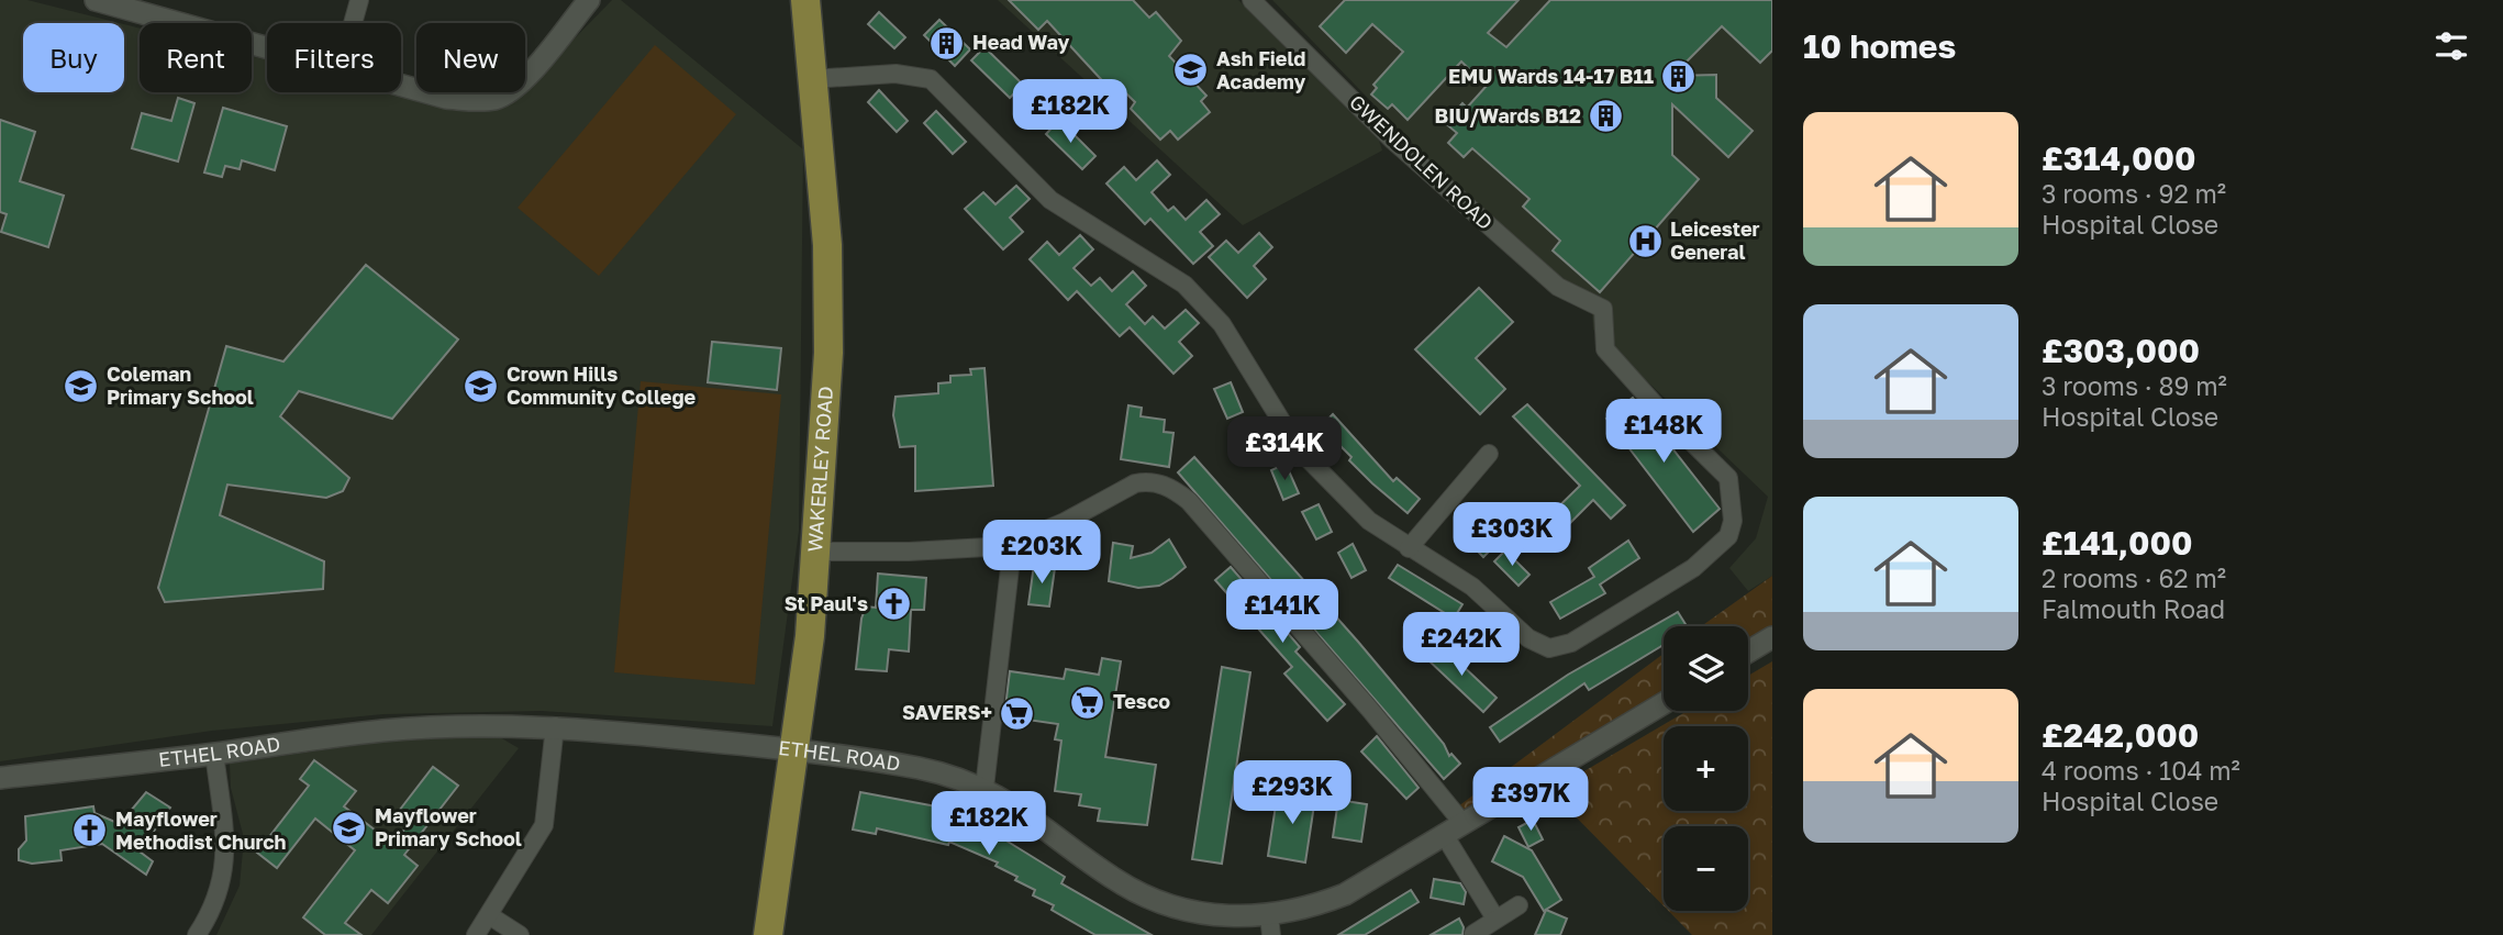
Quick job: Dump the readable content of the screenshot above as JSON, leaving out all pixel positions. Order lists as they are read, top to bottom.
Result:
{
  "streets": {
    "highway": ["WAKERLEY ROAD"],
    "street": ["GWENDOLEN ROAD", "ETHEL ROAD"]
  },
  "crossings": [
    ["WAKERLEY ROAD", "ETHEL ROAD"]
  ],
  "places": {
    "building": ["Head Way", "EMU Wards 14-17 B11", "BIU/Wards B12"],
    "school or university": [
      "Ash Field Academy",
      "Coleman Primary School",
      "Crown Hills Community College",
      "Mayflower Primary School"
    ],
    "hospital": ["Leicester General"],
    "church": ["St Paul's", "Mayflower Methodist Church"],
    "supermarket": ["Tesco", "SAVERS+"]
  },
  "page": {
    "heading": "10 homes",
    "chip": [
      "Buy",
      "Rent",
      "Filters",
      "New"
    ],
    "price": [
      "£182K",
      "£148K",
      "£314K",
      "£303K",
      "£203K",
      "£141K",
      "£242K",
      "£293K",
      "£397K",
      "£182K"
    ],
    "list": [
      {
        "name": "£314,000",
        "note": "3 rooms · 92 m² · Hospital Close"
      },
      {
        "name": "£303,000",
        "note": "3 rooms · 89 m² · Hospital Close"
      },
      {
        "name": "£141,000",
        "note": "2 rooms · 62 m² · Falmouth Road"
      },
      {
        "name": "£242,000",
        "note": "4 rooms · 104 m² · Hospital Close"
      }
    ],
    "map_buttons": ["+", "−"]
  }
}
